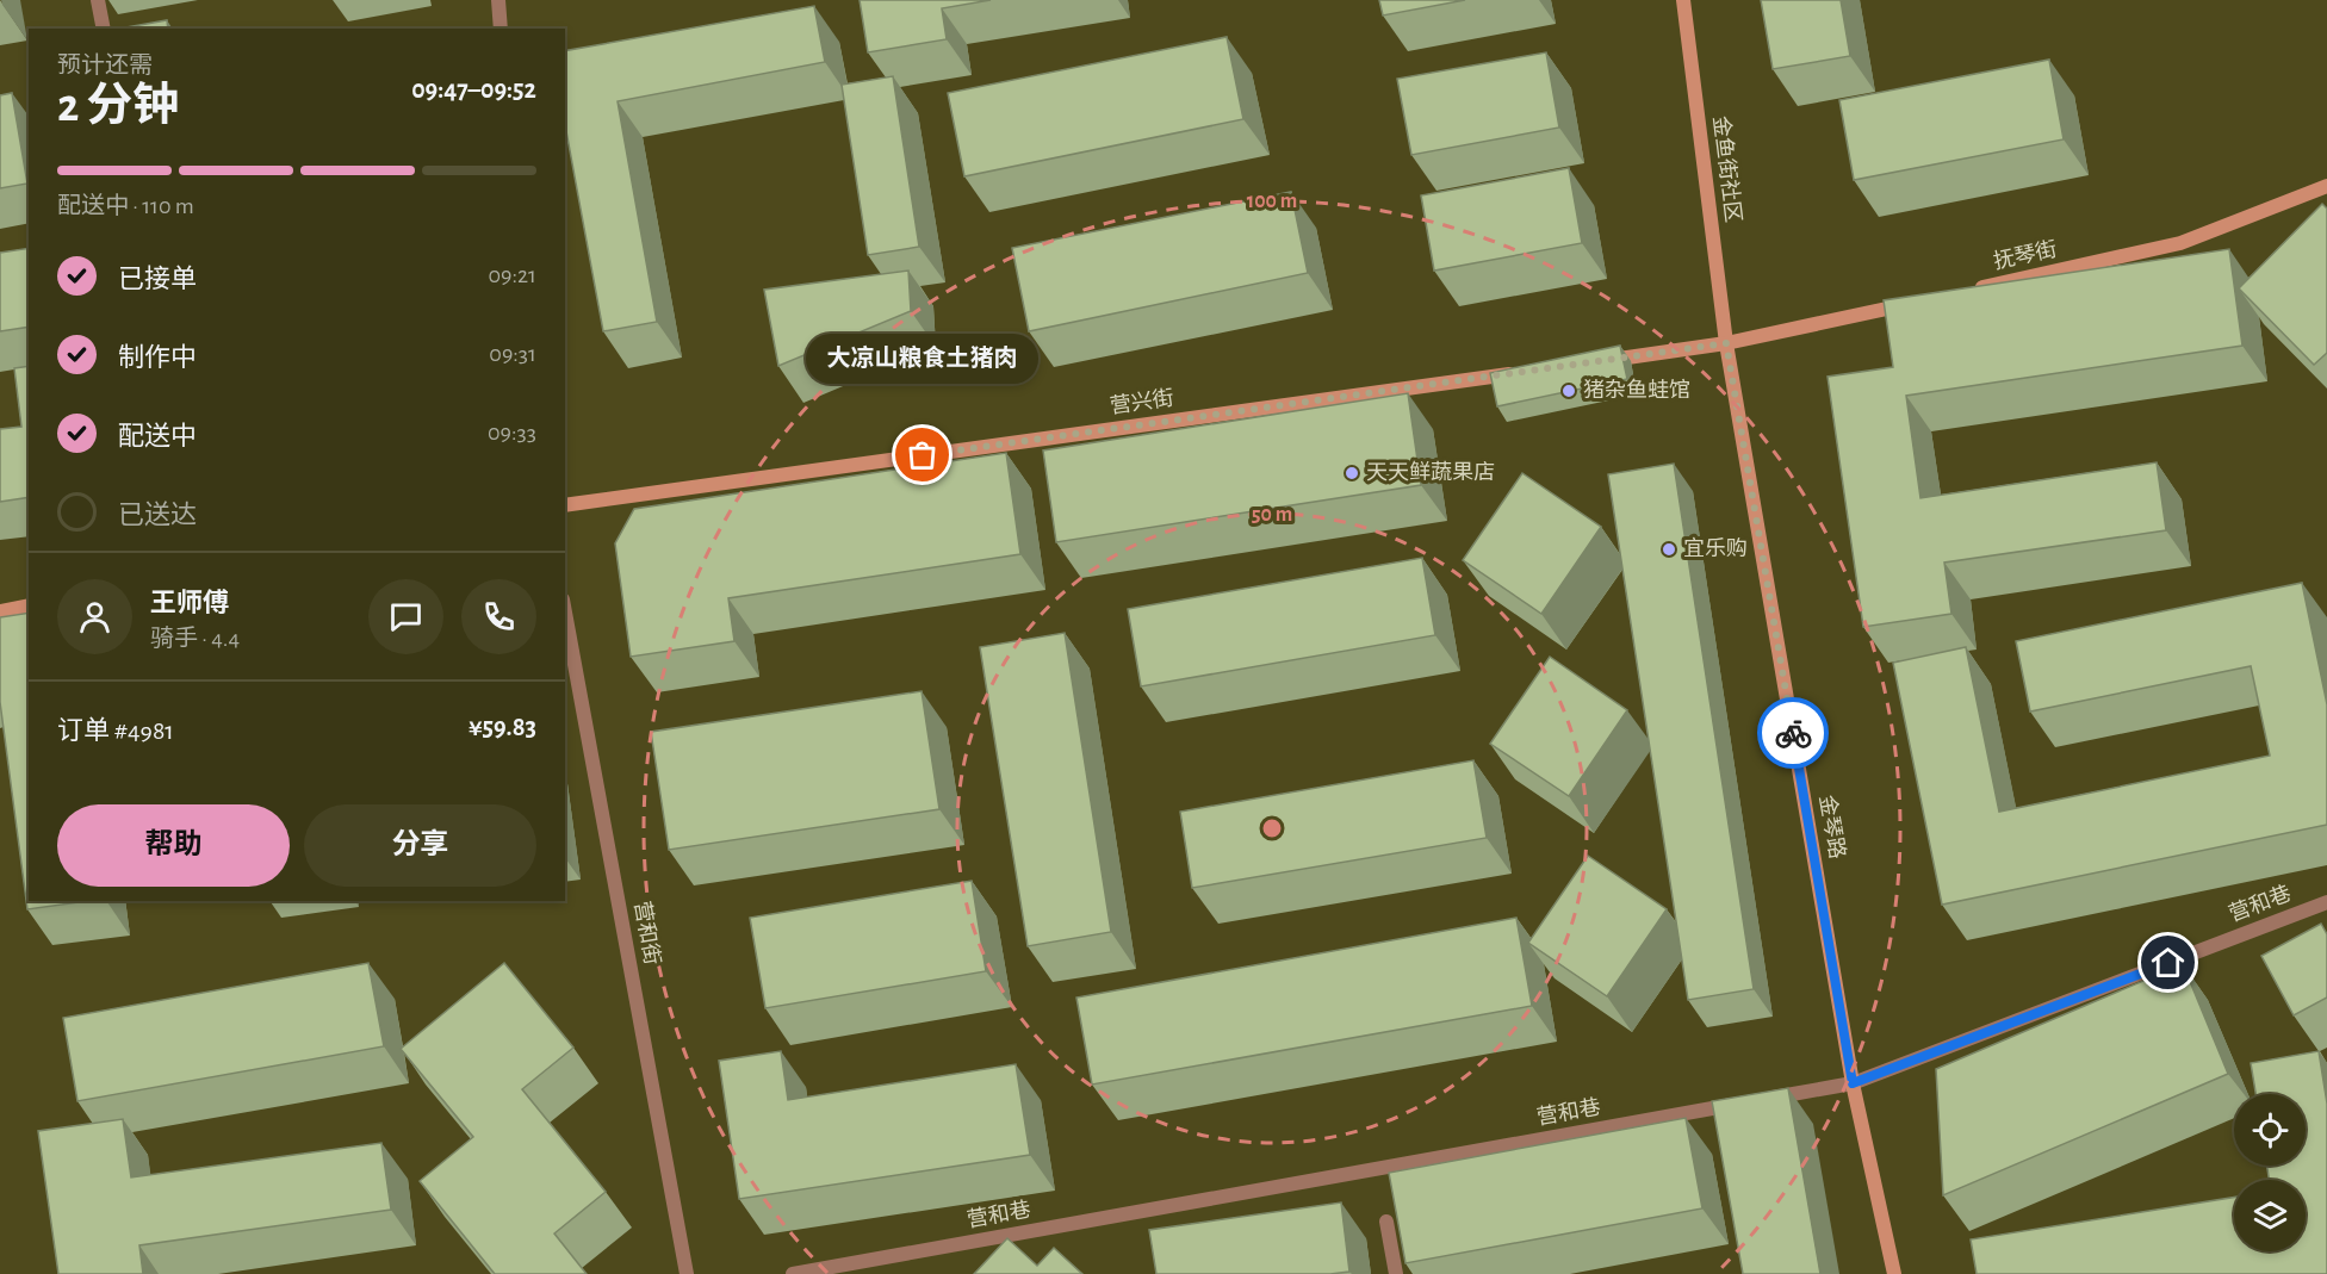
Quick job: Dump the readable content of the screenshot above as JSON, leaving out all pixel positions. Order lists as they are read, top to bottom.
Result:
{
  "streets": {
    "street": [
      "金鱼街社区",
      "抚琴街",
      "营兴街",
      "金琴路",
      "营和巷",
      "营和街"
    ]
  },
  "crossings": [
    ["金鱼街社区", "金琴路"],
    ["金琴路", "营和巷"]
  ],
  "places": [
    "猪杂鱼蛙馆",
    "大凉山粮食土猪肉",
    "天天鲜蔬果店",
    "宜乐购"
  ],
  "page": {
    "heading": ["2 分钟", "预计还需", "09:47–09:52"],
    "panel": [
      "王师傅",
      "骑手 · 4.4",
      "订单 #4981",
      "¥59.83"
    ],
    "bar": "配送中 · 110 m",
    "list": [
      ["已接单", "09:21"],
      ["制作中", "09:31"],
      ["配送中", "09:33"],
      "已送达"
    ],
    "bubble": "大凉山粮食土猪肉",
    "buttons": ["帮助", "分享"]
  },
  "rings": ["100 m", "50 m"]
}
